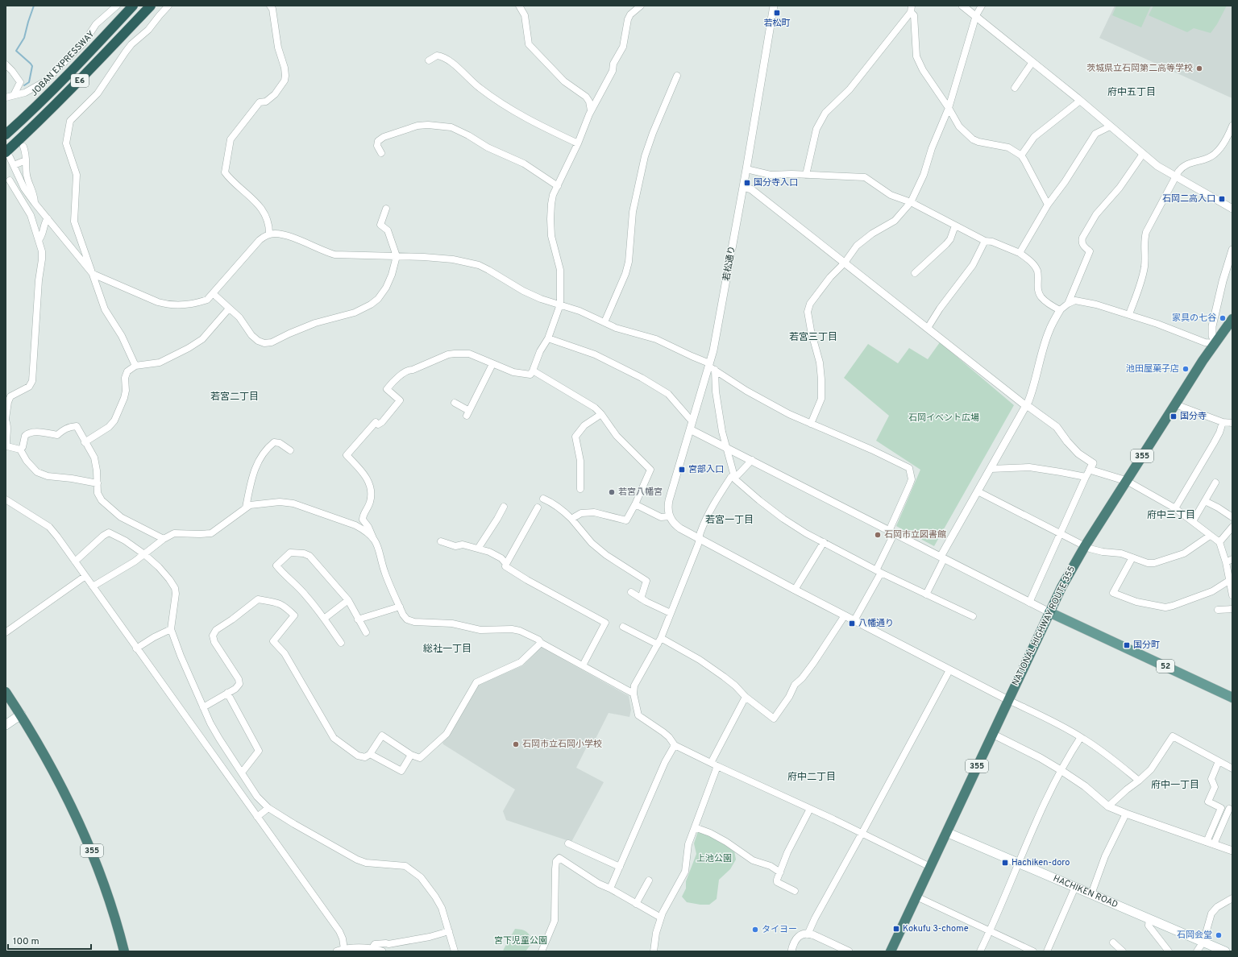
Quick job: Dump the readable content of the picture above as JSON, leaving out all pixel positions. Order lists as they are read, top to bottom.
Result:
{
  "streets": {
    "highway": [
      "JOBAN EXPRESSWAY",
      "E6",
      "355",
      "NATIONAL HIGHWAY ROUTE 355"
    ],
    "main road": ["52", "HACHIKEN ROAD"],
    "street": ["若松通り"]
  },
  "crossings": [
    ["NATIONAL HIGHWAY ROUTE 355", "52"],
    ["NATIONAL HIGHWAY ROUTE 355", "HACHIKEN ROAD"]
  ],
  "districts": [
    "府中五丁目",
    "若宮三丁目",
    "若宮二丁目",
    "府中三丁目",
    "若宮一丁目",
    "総社一丁目",
    "府中二丁目",
    "府中一丁目"
  ],
  "parks": ["石岡イベント広場", "上池公園", "宮下児童公園"],
  "places": {
    "transit": [
      "若松町",
      "国分寺入口",
      "石岡二高入口",
      "国分寺",
      "宮部入口",
      "八幡通り",
      "国分町",
      "Hachiken-doro",
      "Kokufu 3-chome"
    ],
    "other": [
      "茨城県立石岡第二高等学校",
      "家具の七谷",
      "池田屋菓子店",
      "若宮八幡宮",
      "石岡市立図書館",
      "石岡市立石岡小学校",
      "タイヨー",
      "石岡会堂"
    ]
  },
  "scale_bar": "100 m"
}
